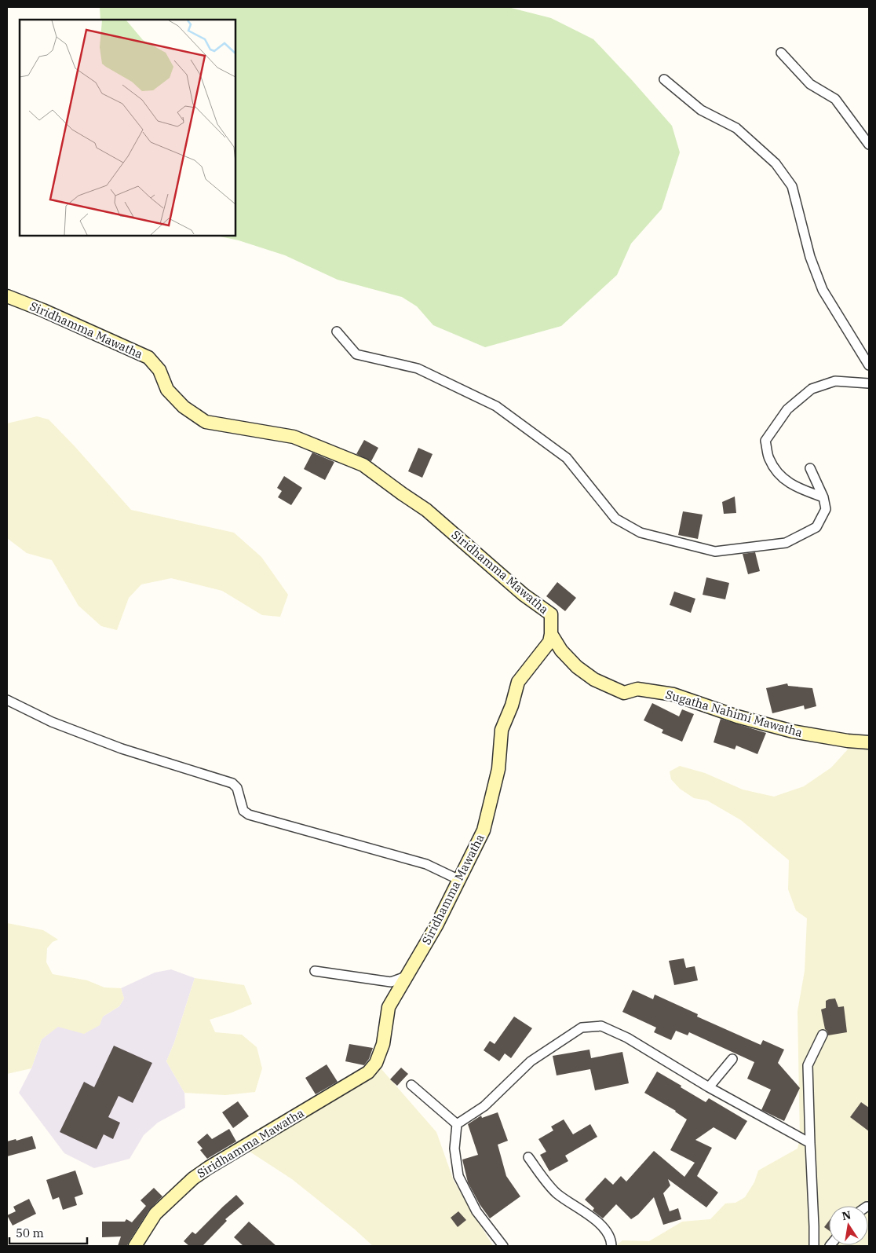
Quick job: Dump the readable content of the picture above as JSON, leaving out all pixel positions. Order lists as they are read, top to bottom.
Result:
{
  "streets": {
    "street": ["Siridhamma Mawatha", "Sugatha Nahimi Mawatha"]
  },
  "crossings": [
    ["Siridhamma Mawatha", "Sugatha Nahimi Mawatha"]
  ],
  "scale_bar": "50 m",
  "north": "top"
}
